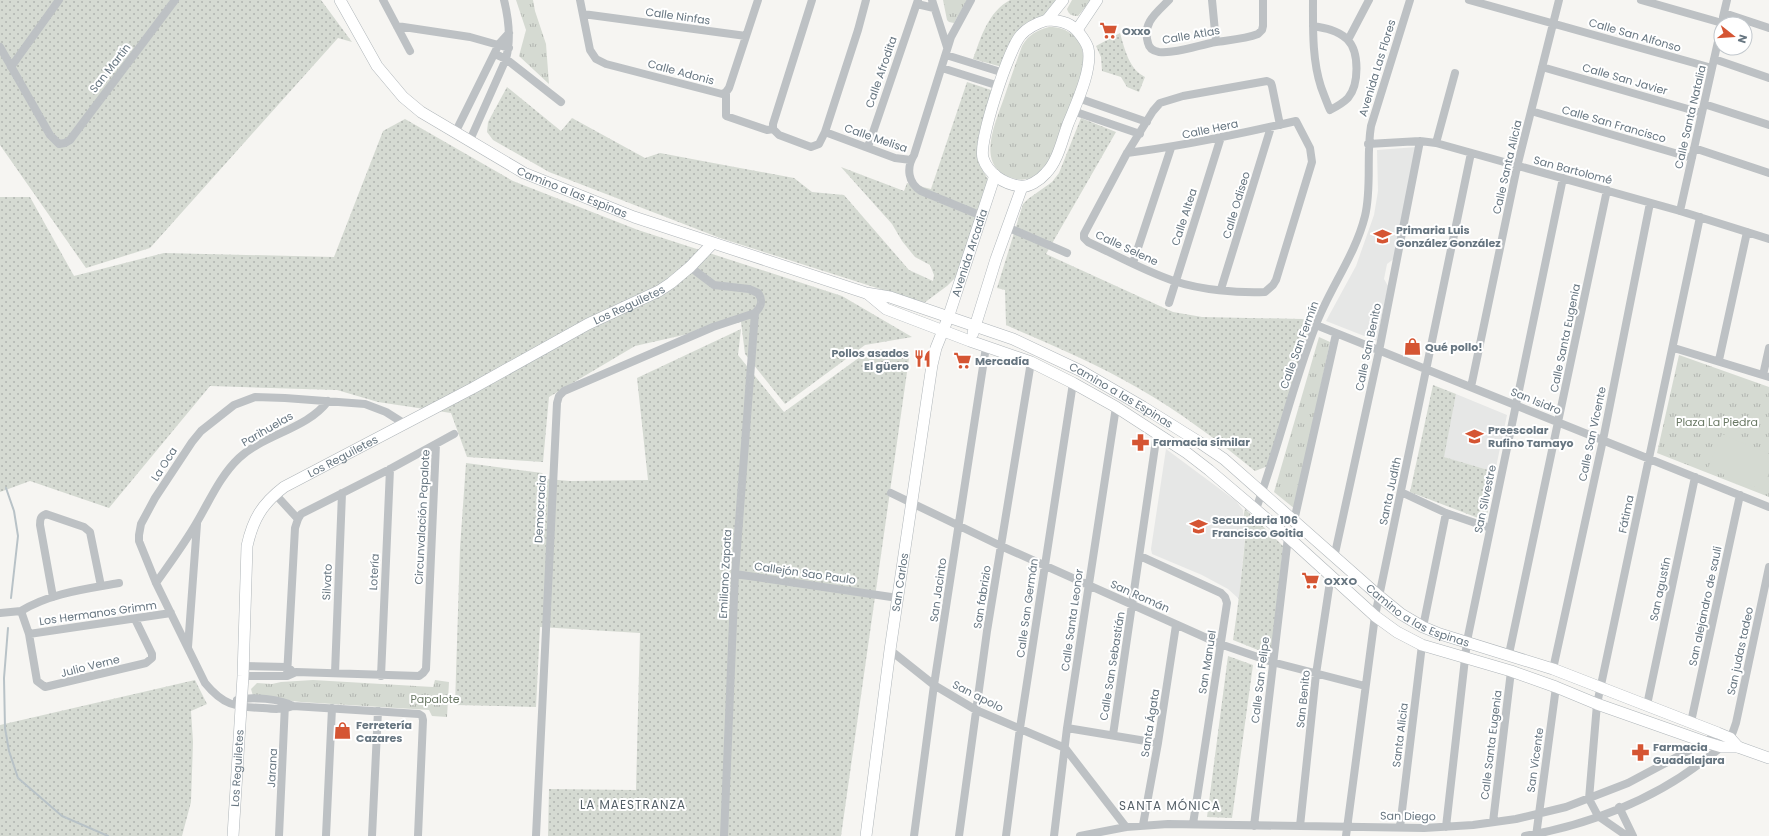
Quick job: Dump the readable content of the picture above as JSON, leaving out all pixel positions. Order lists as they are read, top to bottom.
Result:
{
  "streets": {
    "street": [
      "Calle Ninfas",
      "Calle Atlas",
      "Calle San Alfonso",
      "San Martín",
      "Avenida Las Flores",
      "Calle Adonis",
      "Calle Afrodita",
      "Calle San Javier",
      "Calle Santa Natalia",
      "Calle San Francisco",
      "Calle Hera",
      "Calle Melisa",
      "Calle Santa Alicia",
      "San Bartolomé",
      "Camino a las Espinas",
      "Calle Odiseo",
      "Calle Altea",
      "Calle Selene",
      "Avenida Arcadia",
      "Los Reguiletes",
      "Calle Santa Eugenia",
      "Calle San Fermín",
      "Calle San Benito",
      "San Isidro",
      "Parihuelas",
      "Calle San Vicente",
      "La Oca",
      "Santa Judith",
      "San Silvestre",
      "Democracia",
      "Fátima",
      "Circunvalación Papalote",
      "Lotería",
      "Callejón Sao Paulo",
      "Emiliano Zapata",
      "Silvato",
      "San Carlos",
      "San agustín",
      "San Jacinto",
      "San Román",
      "San fabrizio",
      "San alejandro de sauli",
      "Calle San Germán",
      "Los Hermanos Grimm",
      "Calle Santa Leonor",
      "San judas tadeo",
      "San Manuel",
      "Julio Verne",
      "Calle San Sebastián",
      "Calle San Felipe",
      "San apolo",
      "San Benito",
      "Santa Ágata",
      "Santa Alicia",
      "San Vicente",
      "Jarana",
      "San Diego"
    ]
  },
  "crossings": [
    ["Calle Ninfas", "Calle Adonis"],
    ["Calle San Alfonso", "Calle Santa Natalia"],
    ["Calle San Alfonso", "Calle Santa Alicia"],
    ["Avenida Las Flores", "San Bartolomé"],
    ["Avenida Las Flores", "Calle San Fermín"],
    ["Calle Afrodita", "Calle Melisa"],
    ["Calle San Javier", "Calle Santa Natalia"],
    ["Calle San Javier", "Calle Santa Alicia"],
    ["Calle Santa Natalia", "Calle San Francisco"],
    ["Calle Santa Natalia", "San Bartolomé"],
    ["Calle San Francisco", "Calle Santa Alicia"],
    ["Calle Hera", "Calle Odiseo"],
    ["Calle Hera", "Calle Altea"],
    ["Calle Hera", "Calle Selene"],
    ["Calle Santa Alicia", "San Bartolomé"],
    ["Calle Santa Alicia", "San Isidro"],
    ["San Bartolomé", "Calle Santa Eugenia"],
    ["San Bartolomé", "Calle San Fermín"],
    ["San Bartolomé", "Calle San Benito"],
    ["San Bartolomé", "Calle San Vicente"],
    ["San Bartolomé", "Santa Judith"],
    ["San Bartolomé", "San Silvestre"],
    ["San Bartolomé", "Fátima"],
    ["Camino a las Espinas", "Avenida Arcadia"],
    ["Camino a las Espinas", "Los Reguiletes"],
    ["Camino a las Espinas", "Calle Santa Eugenia"],
    ["Camino a las Espinas", "Calle San Fermín"],
    ["Camino a las Espinas", "Calle San Benito"],
    ["Camino a las Espinas", "Calle San Vicente"],
    ["Camino a las Espinas", "Santa Judith"],
    ["Camino a las Espinas", "San Silvestre"],
    ["Camino a las Espinas", "Fátima"],
    ["Camino a las Espinas", "San Carlos"],
    ["Camino a las Espinas", "San agustín"],
    ["Camino a las Espinas", "San Jacinto"],
    ["Camino a las Espinas", "San fabrizio"],
    ["Camino a las Espinas", "San alejandro de sauli"],
    ["Camino a las Espinas", "Calle San Germán"],
    ["Camino a las Espinas", "Calle Santa Leonor"],
    ["Camino a las Espinas", "San judas tadeo"],
    ["Camino a las Espinas", "Calle San Sebastián"],
    ["Camino a las Espinas", "Calle San Felipe"],
    ["Camino a las Espinas", "San Benito"],
    ["Camino a las Espinas", "Santa Alicia"],
    ["Camino a las Espinas", "San Vicente"],
    ["Camino a las Espinas", "San Diego"],
    ["Calle Odiseo", "Calle Selene"],
    ["Calle Altea", "Calle Selene"],
    ["Avenida Arcadia", "San Carlos"],
    ["Los Reguiletes", "La Oca"],
    ["Los Reguiletes", "Emiliano Zapata"],
    ["Calle Santa Eugenia", "San Isidro"],
    ["Calle Santa Eugenia", "San Diego"],
    ["Calle San Fermín", "San Isidro"],
    ["Calle San Benito", "San Isidro"],
    ["San Isidro", "Calle San Vicente"],
    ["San Isidro", "Santa Judith"],
    ["San Isidro", "San Silvestre"],
    ["San Isidro", "Fátima"],
    ["San Isidro", "San agustín"],
    ["San Isidro", "San alejandro de sauli"],
    ["Parihuelas", "La Oca"],
    ["La Oca", "Los Hermanos Grimm"],
    ["Santa Judith", "San Román"],
    ["Santa Judith", "San Diego"],
    ["San Silvestre", "San Diego"],
    ["Democracia", "Emiliano Zapata"],
    ["Fátima", "San Diego"],
    ["Circunvalación Papalote", "Lotería"],
    ["Circunvalación Papalote", "Silvato"],
    ["Callejón Sao Paulo", "Emiliano Zapata"],
    ["Callejón Sao Paulo", "San Carlos"],
    ["San Carlos", "San Román"],
    ["San Carlos", "San apolo"],
    ["San Jacinto", "San Román"],
    ["San Jacinto", "San apolo"],
    ["San Román", "San fabrizio"],
    ["San Román", "Calle San Germán"],
    ["San Román", "Calle Santa Leonor"],
    ["San Román", "San Manuel"],
    ["San Román", "Calle San Sebastián"],
    ["San Román", "Calle San Felipe"],
    ["San Román", "San Benito"],
    ["San Román", "Santa Ágata"],
    ["San fabrizio", "San apolo"],
    ["Calle San Germán", "San apolo"],
    ["Los Hermanos Grimm", "Julio Verne"],
    ["Calle Santa Leonor", "San apolo"],
    ["San Manuel", "Calle San Sebastián"],
    ["San Manuel", "San Diego"],
    ["Calle San Felipe", "San Diego"],
    ["San Benito", "San Diego"],
    ["Santa Ágata", "San Diego"],
    ["Santa Alicia", "San Diego"],
    ["San Vicente", "San Diego"]
  ],
  "districts": ["LA MAESTRANZA", "SANTA MÓNICA"],
  "parks": ["Plaza La Piedra", "Papalote"],
  "places": {
    "supermarket": ["Oxxo", "Mercadía", "OXXO"],
    "school or university": ["Primaria Luis González González", "Preescolar Rufino Tamayo", "Secundaria 106 Francisco Goitia"],
    "shop": ["Qué pollo!", "Ferretería Cazares"],
    "restaurant": ["Pollos asados El güero"],
    "pharmacy": ["Farmacia símilar", "Farmacia Guadalajara"]
  },
  "north": "right"
}
